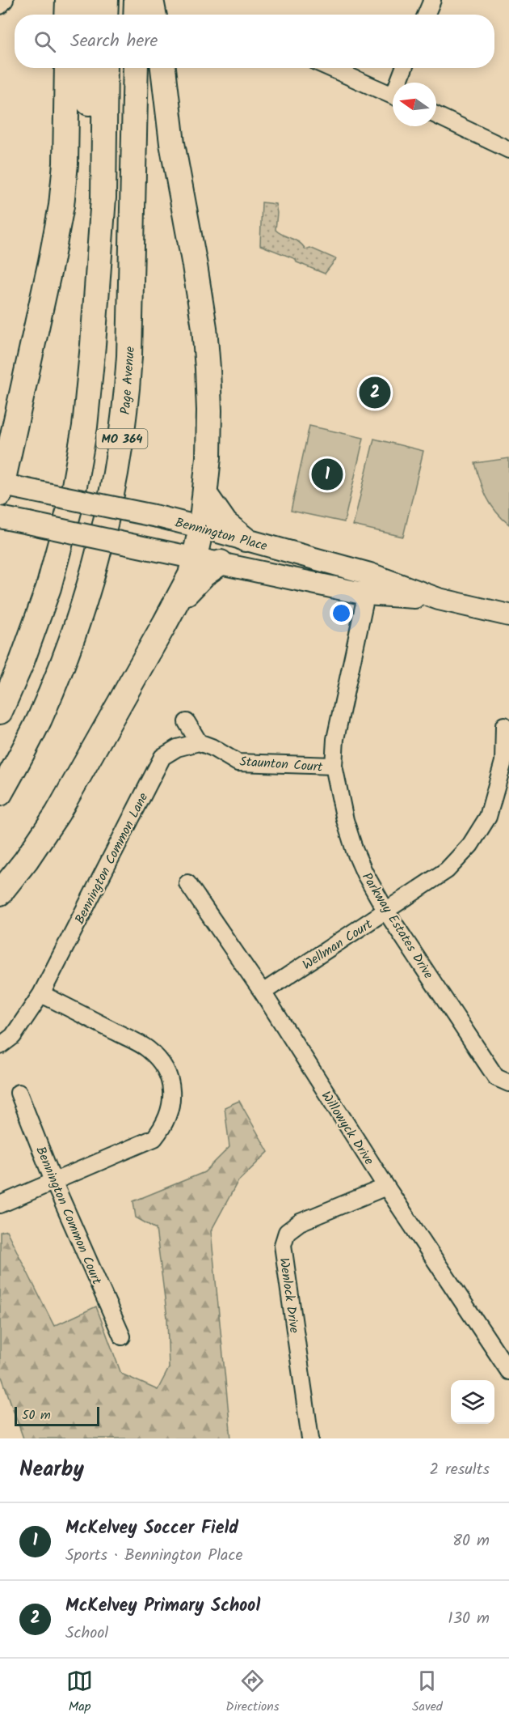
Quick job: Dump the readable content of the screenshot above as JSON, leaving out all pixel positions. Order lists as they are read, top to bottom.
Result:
{
  "streets": {
    "highway": ["Page Avenue", "MO 364"],
    "main road": ["Bennington Place"],
    "street": [
      "Staunton Court",
      "Bennington Common Lane",
      "Parkway Estates Drive",
      "Wellman Court",
      "Willowyck Drive",
      "Bennington Common Court",
      "Wenlock Drive"
    ]
  },
  "crossings": [
    ["Bennington Place", "Parkway Estates Drive"],
    ["Staunton Court", "Bennington Common Lane"],
    ["Staunton Court", "Parkway Estates Drive"],
    ["Parkway Estates Drive", "Wellman Court"],
    ["Wellman Court", "Willowyck Drive"],
    ["Willowyck Drive", "Wenlock Drive"]
  ],
  "scale_bar": "50 m",
  "north": "left",
  "page": {
    "search": "Search here",
    "pins": ["2", "1"],
    "scale": "50 m",
    "heading": ["Nearby", "2 results"],
    "list": [
      {
        "mark": "1",
        "name": "McKelvey Soccer Field",
        "note": "Sports · Bennington Place",
        "value": "80 m"
      },
      {
        "mark": "2",
        "name": "McKelvey Primary School",
        "note": "School",
        "value": "130 m"
      }
    ],
    "nav": ["Map", "Directions", "Saved"]
  }
}
